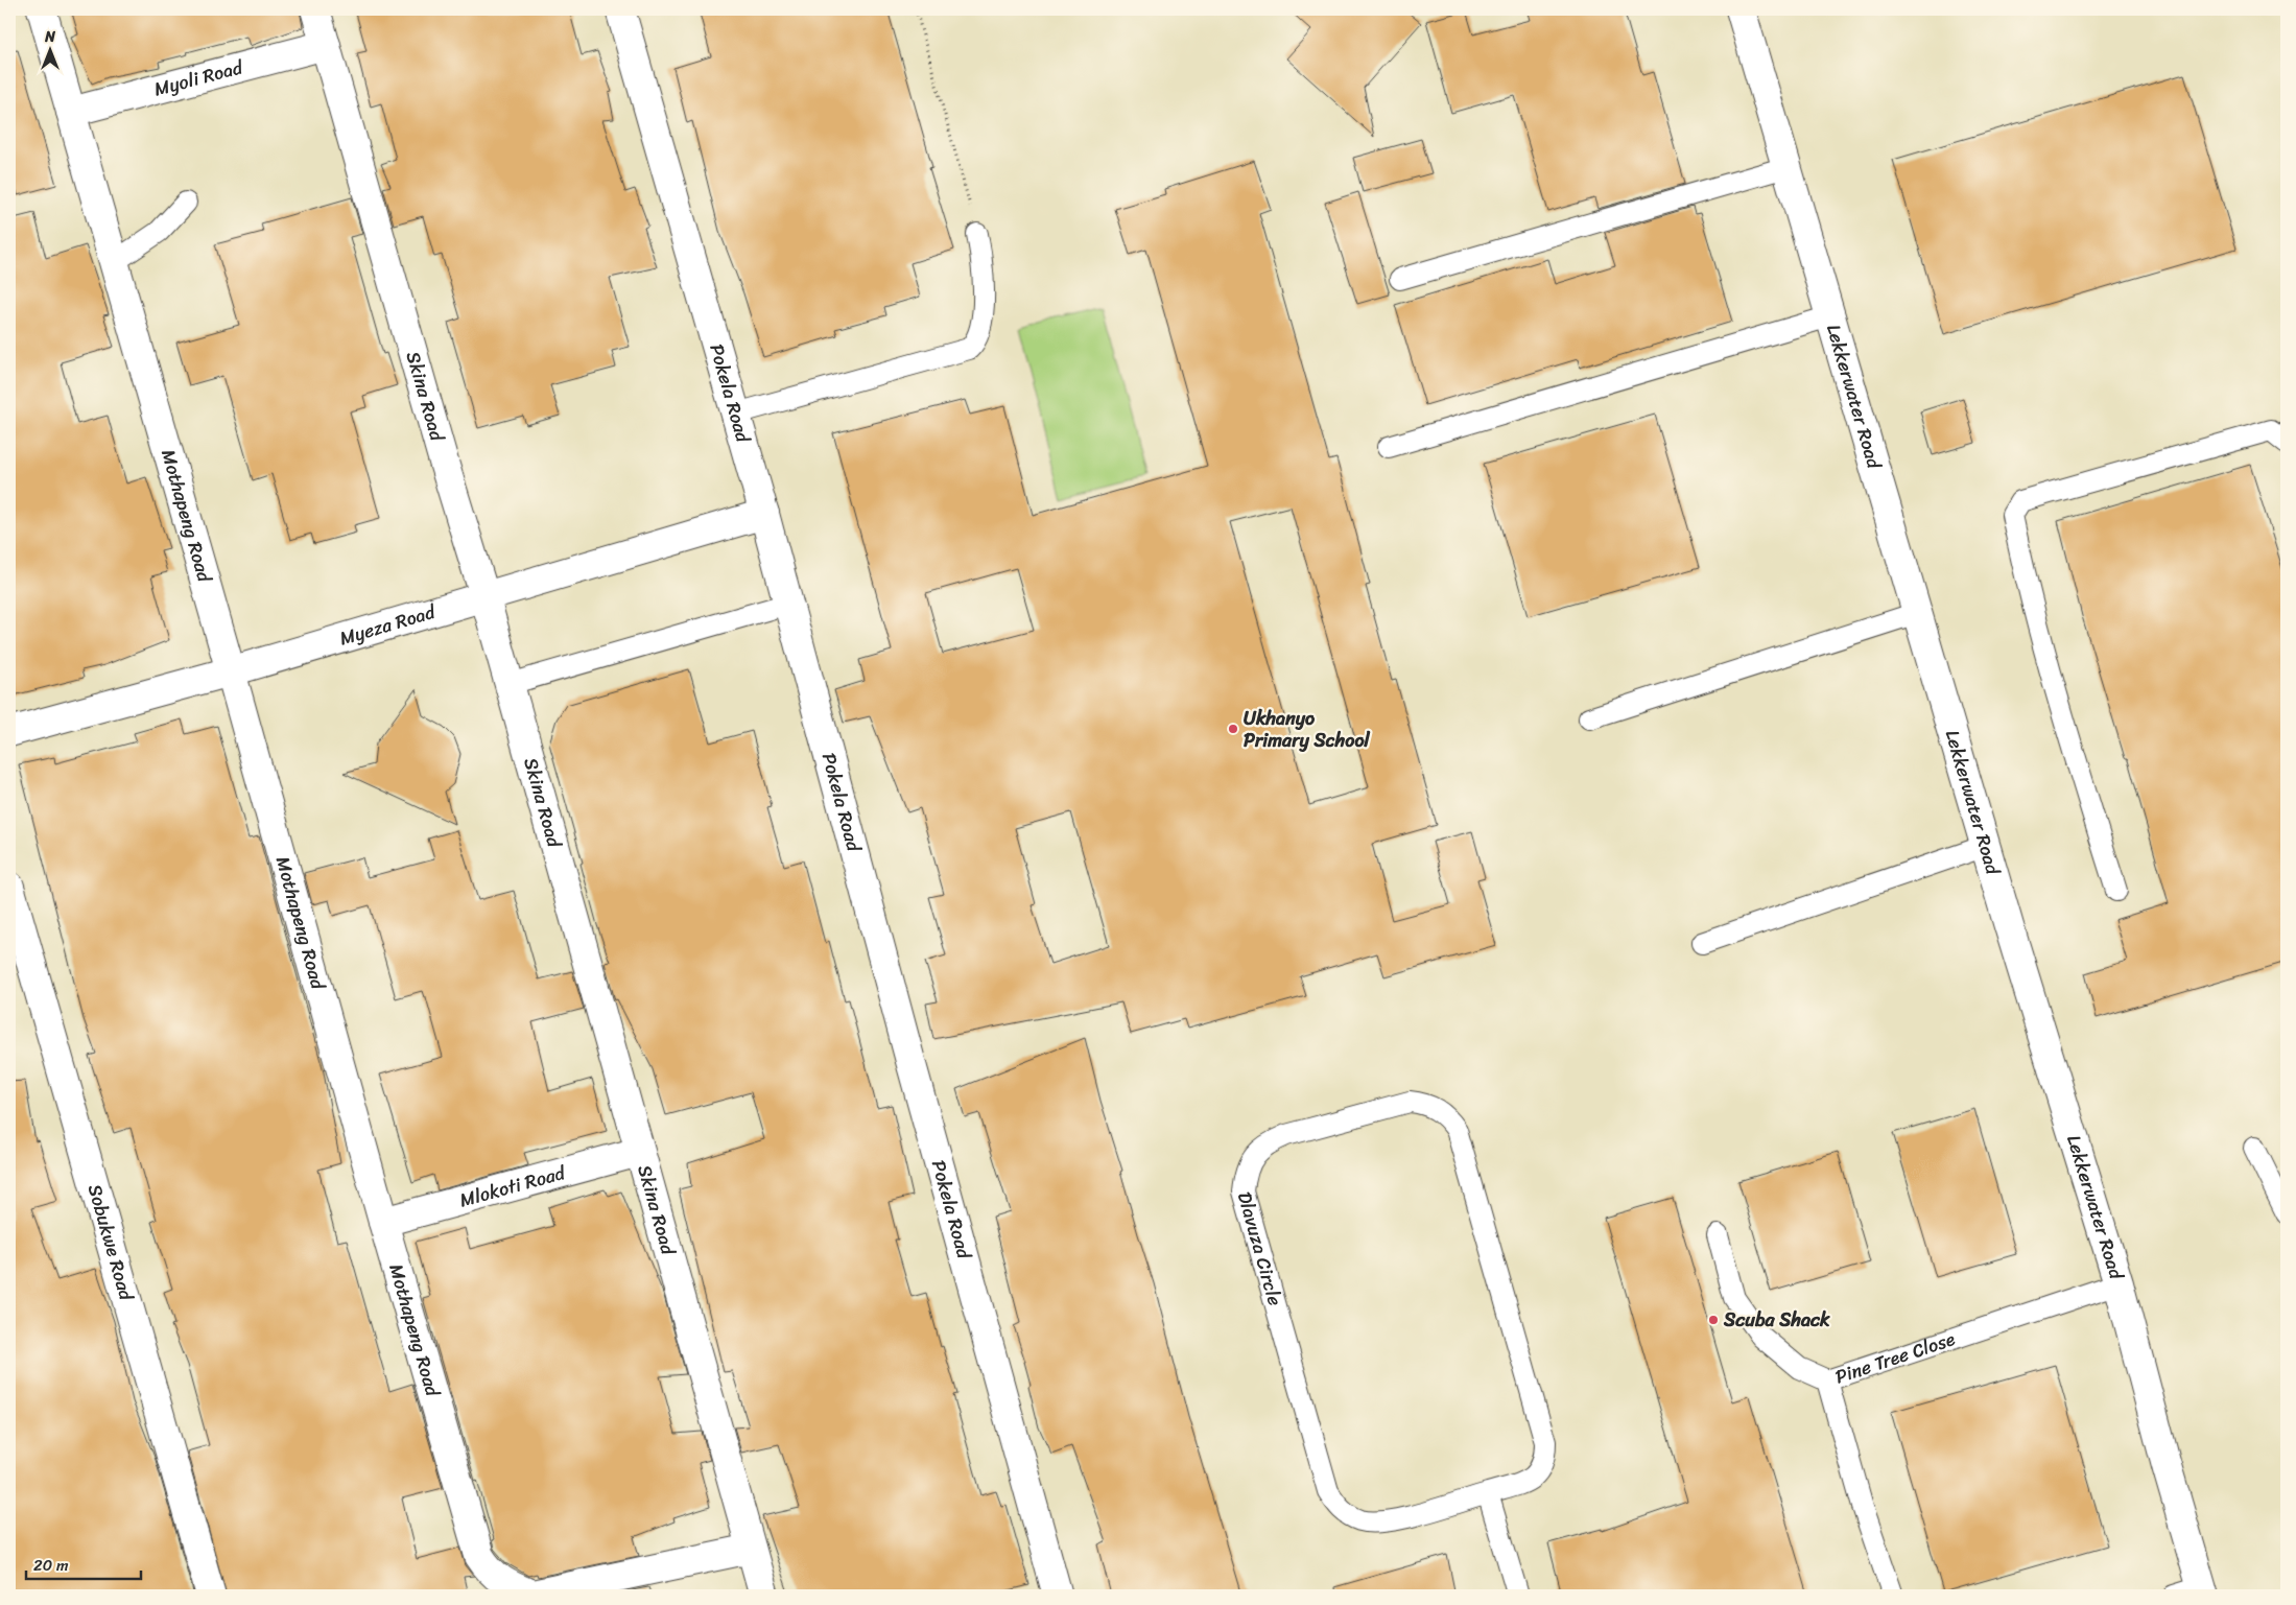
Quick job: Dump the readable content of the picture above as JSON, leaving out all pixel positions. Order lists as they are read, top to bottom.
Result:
{
  "streets": {
    "street": [
      "Myoli Road",
      "Pokela Road",
      "Skina Road",
      "Lekkerwater Road",
      "Mothapeng Road",
      "Myeza Road",
      "Mlokoti Road",
      "Sobukwe Road"
    ],
    "lane": ["Dlavuza Circle", "Pine Tree Close"]
  },
  "crossings": [
    ["Myoli Road", "Skina Road"],
    ["Myoli Road", "Mothapeng Road"],
    ["Pokela Road", "Myeza Road"],
    ["Skina Road", "Mothapeng Road"],
    ["Skina Road", "Myeza Road"],
    ["Skina Road", "Mlokoti Road"],
    ["Lekkerwater Road", "Pine Tree Close"],
    ["Mothapeng Road", "Myeza Road"],
    ["Mothapeng Road", "Mlokoti Road"]
  ],
  "places": ["Ukhanyo Primary School", "Scuba Shack"],
  "scale_bar": "20 m",
  "north": "top"
}
